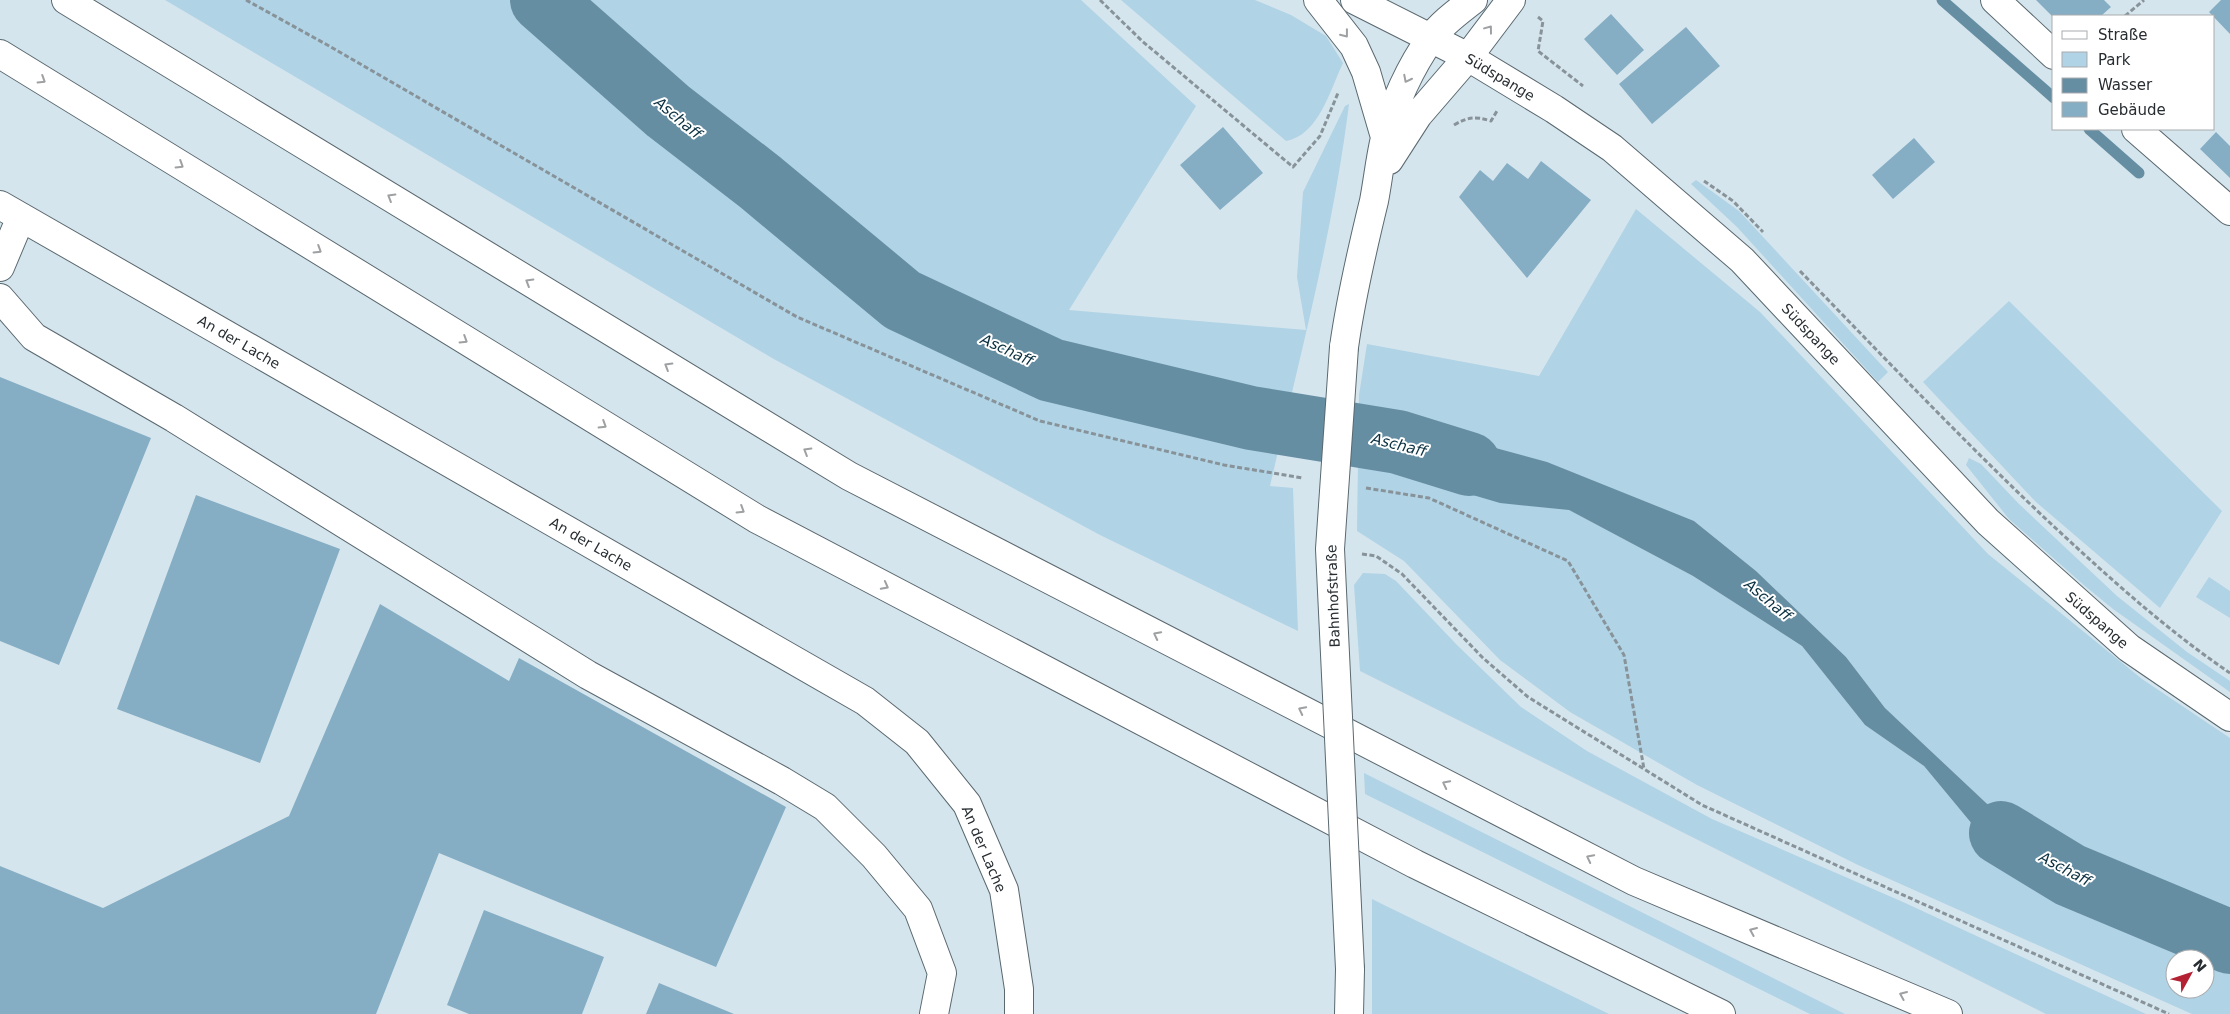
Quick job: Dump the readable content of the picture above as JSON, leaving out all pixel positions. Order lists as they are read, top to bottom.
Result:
{
  "streets": {
    "main road": ["Südspange", "An der Lache", "Bahnhofstraße"]
  },
  "crossings": [
    ["Südspange", "Bahnhofstraße"]
  ],
  "water": ["Aschaff"],
  "legend": [
    "Straße",
    "Park",
    "Wasser",
    "Gebäude"
  ],
  "north": "top right"
}
